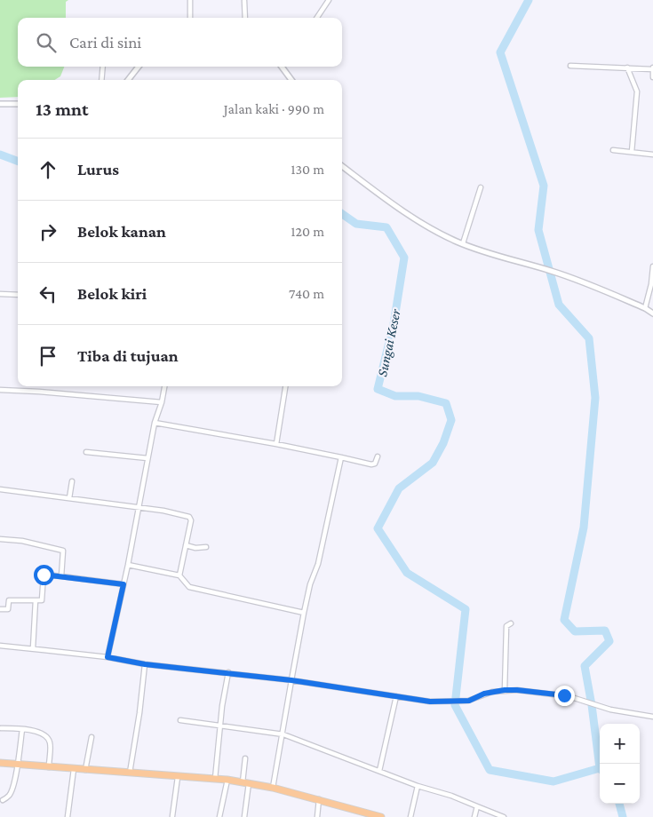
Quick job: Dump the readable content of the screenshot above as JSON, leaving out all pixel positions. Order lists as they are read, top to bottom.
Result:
{
  "water": ["Sungai Keser"],
  "page": {
    "search": "Cari di sini",
    "heading": ["13 mnt", "Jalan kaki · 990 m"],
    "list": [
      ["Lurus", "130 m"],
      ["Belok kanan", "120 m"],
      ["Belok kiri", "740 m"],
      "Tiba di tujuan"
    ],
    "map_buttons": ["+", "−"]
  }
}
